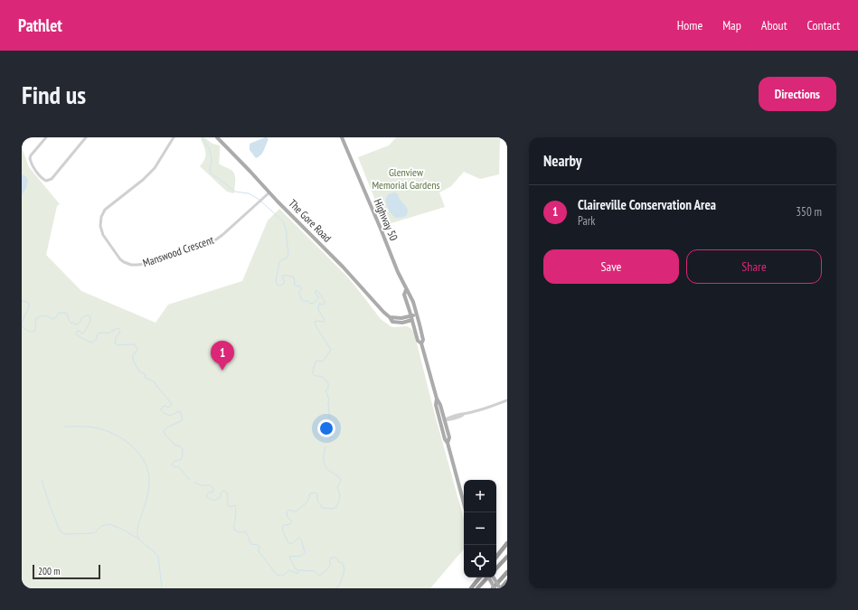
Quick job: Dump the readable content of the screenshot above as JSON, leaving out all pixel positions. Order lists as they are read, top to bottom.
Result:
{
  "streets": {
    "main road": ["Highway 50", "The Gore Road"],
    "street": ["Manswood Crescent"]
  },
  "crossings": [
    ["Highway 50", "The Gore Road"],
    ["The Gore Road", "Manswood Crescent"]
  ],
  "parks": ["Glenview Memorial Gardens"],
  "scale_bar": "200 m",
  "page": {
    "header": "Pathlet",
    "nav": [
      "Home",
      "Map",
      "About",
      "Contact"
    ],
    "buttons": [
      "Directions",
      ["Save", "Share"]
    ],
    "title": "Find us",
    "heading": "Nearby",
    "list": [
      {
        "mark": "1",
        "name": "Claireville Conservation Area",
        "note": "Park",
        "value": "350 m"
      }
    ],
    "pins": "1",
    "map_buttons": ["+", "−"],
    "scale": "200 m"
  }
}
